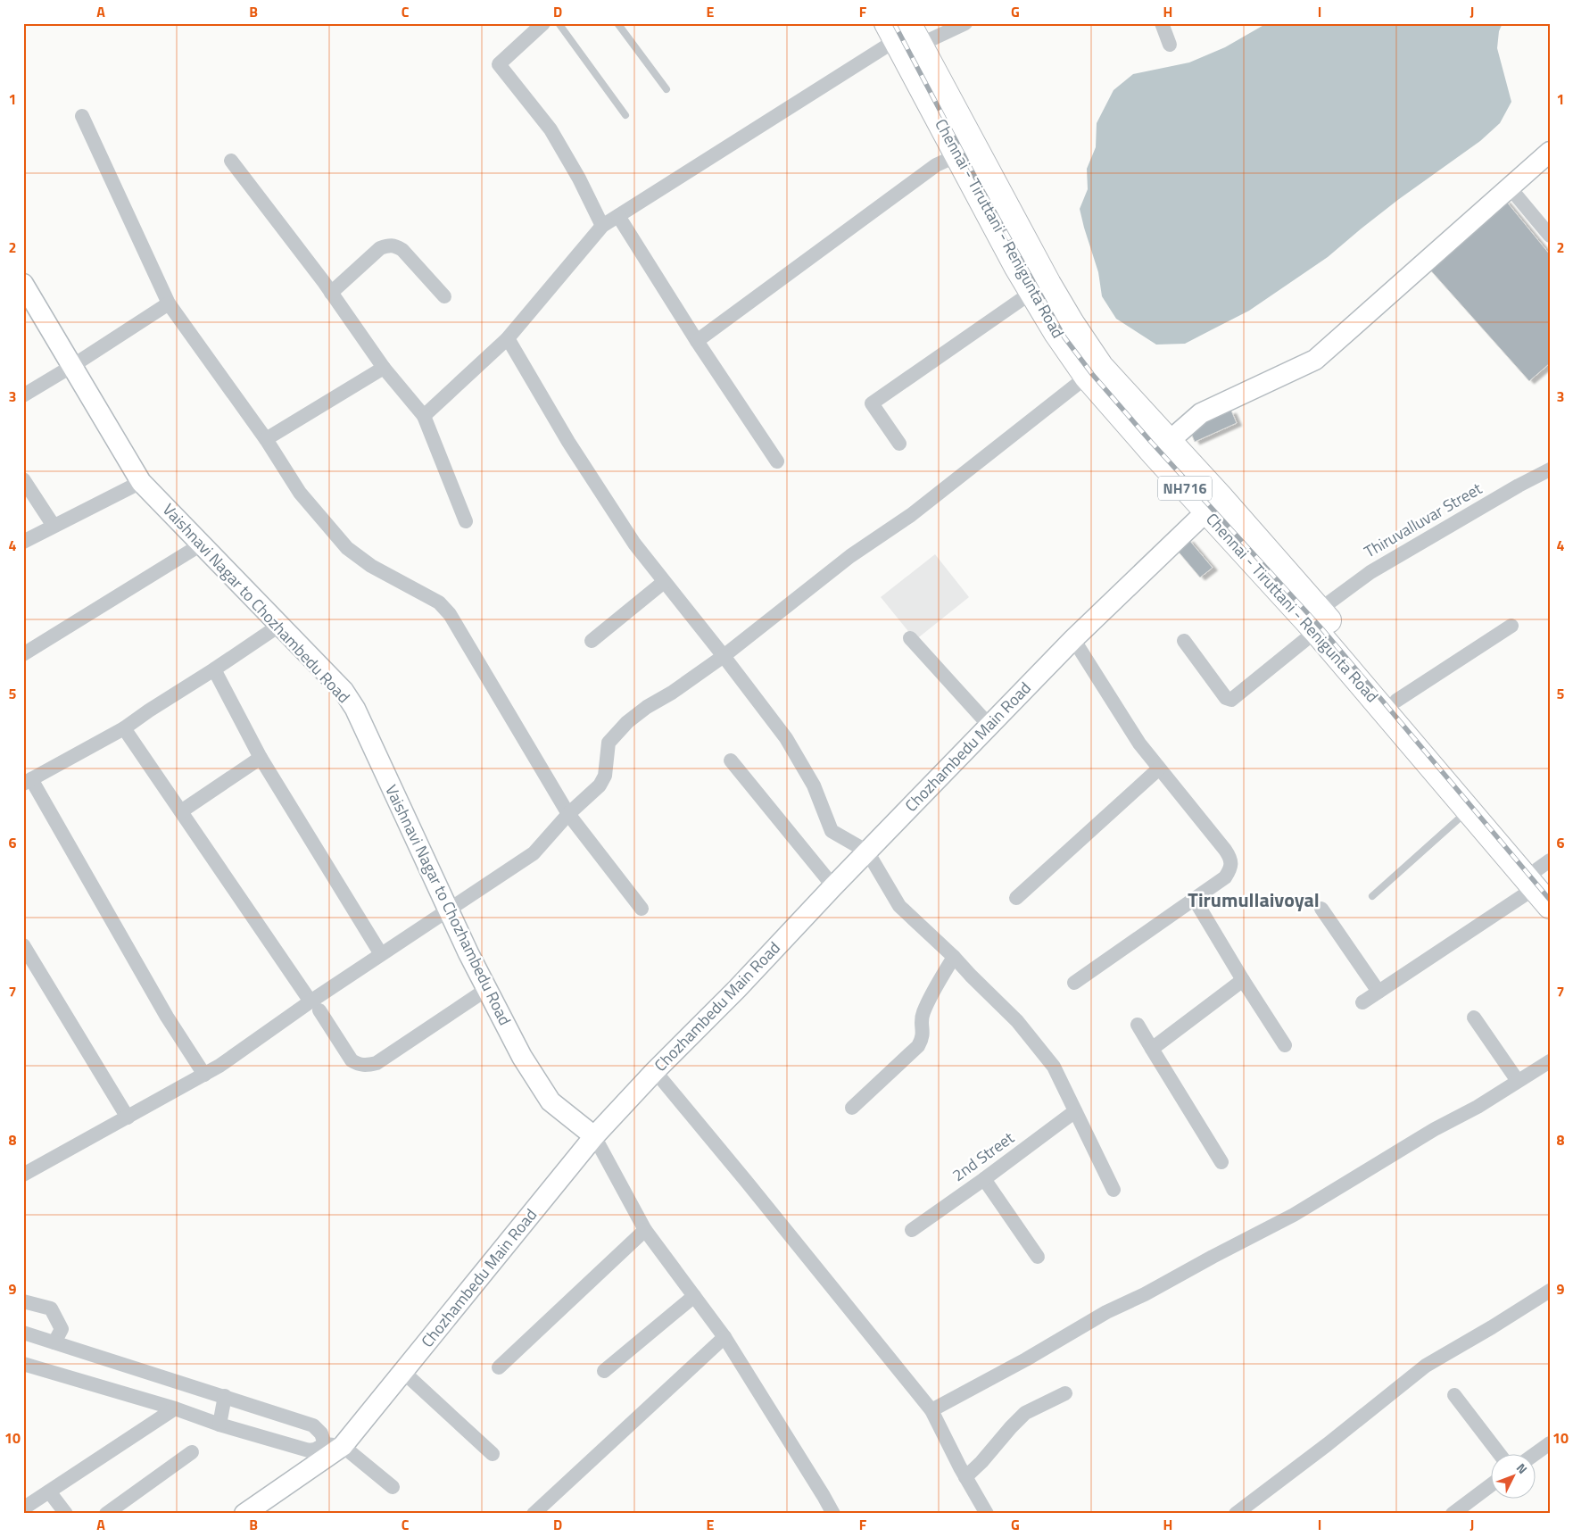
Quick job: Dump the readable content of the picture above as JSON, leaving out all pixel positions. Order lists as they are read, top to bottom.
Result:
{
  "streets": {
    "highway": ["Chennai - Tiruttani - Renigunta Road", "NH716"],
    "street": [
      "Thiruvalluvar Street",
      "Vaishnavi Nagar to Chozhambedu Road",
      "Chozhambedu Main Road",
      "2nd Street"
    ]
  },
  "crossings": [
    ["Chennai - Tiruttani - Renigunta Road", "Thiruvalluvar Street"],
    ["Chennai - Tiruttani - Renigunta Road", "Chozhambedu Main Road"],
    ["Vaishnavi Nagar to Chozhambedu Road", "Chozhambedu Main Road"]
  ],
  "districts": ["Tirumullaivoyal"],
  "north": "top right",
  "grid": {
    "columns": [
      "A",
      "B",
      "C",
      "D",
      "E",
      "F",
      "G",
      "H",
      "I",
      "J"
    ],
    "rows": [
      "1",
      "2",
      "3",
      "4",
      "5",
      "6",
      "7",
      "8",
      "9",
      "10"
    ]
  }
}
